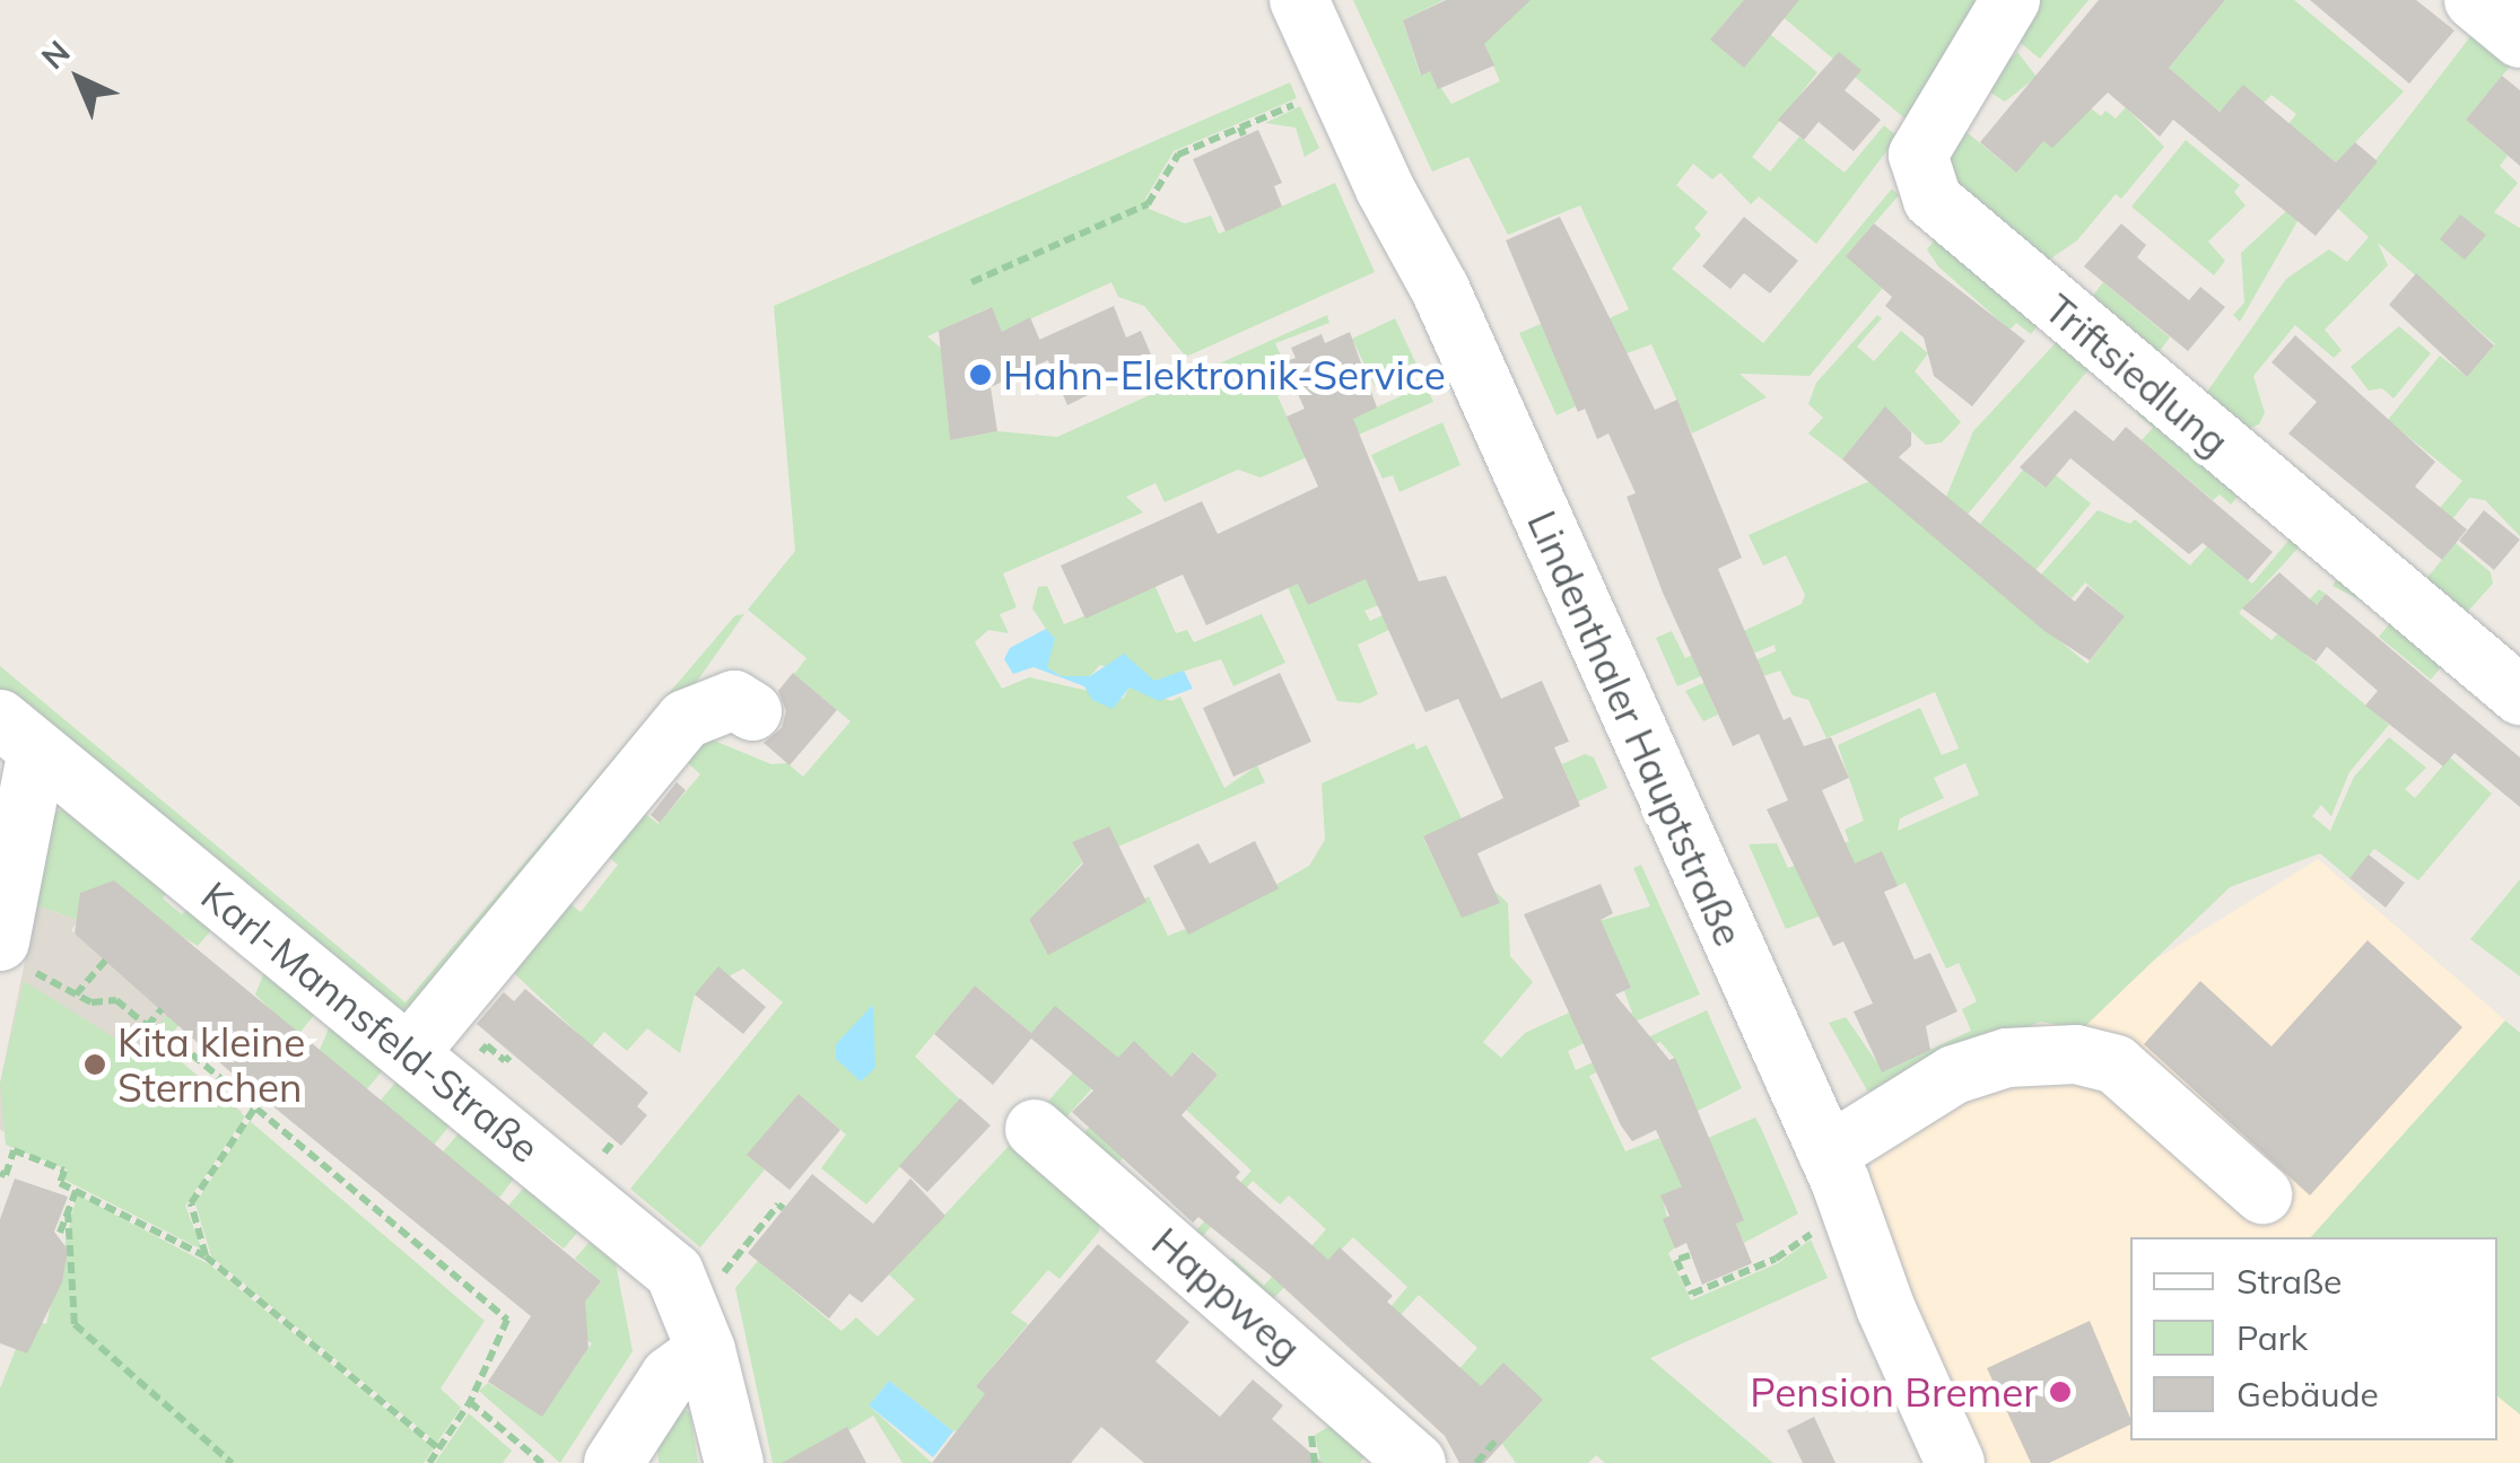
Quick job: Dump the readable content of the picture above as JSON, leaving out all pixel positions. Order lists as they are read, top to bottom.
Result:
{
  "streets": {
    "street": [
      "Triftsiedlung",
      "Lindenthaler Hauptstraße",
      "Karl-Mannsfeld-Straße",
      "Happweg"
    ]
  },
  "places": ["Hahn-Elektronik-Service", "Kita kleine Sternchen", "Pension Bremer"],
  "legend": ["Straße", "Park", "Gebäude"],
  "north": "top left"
}
